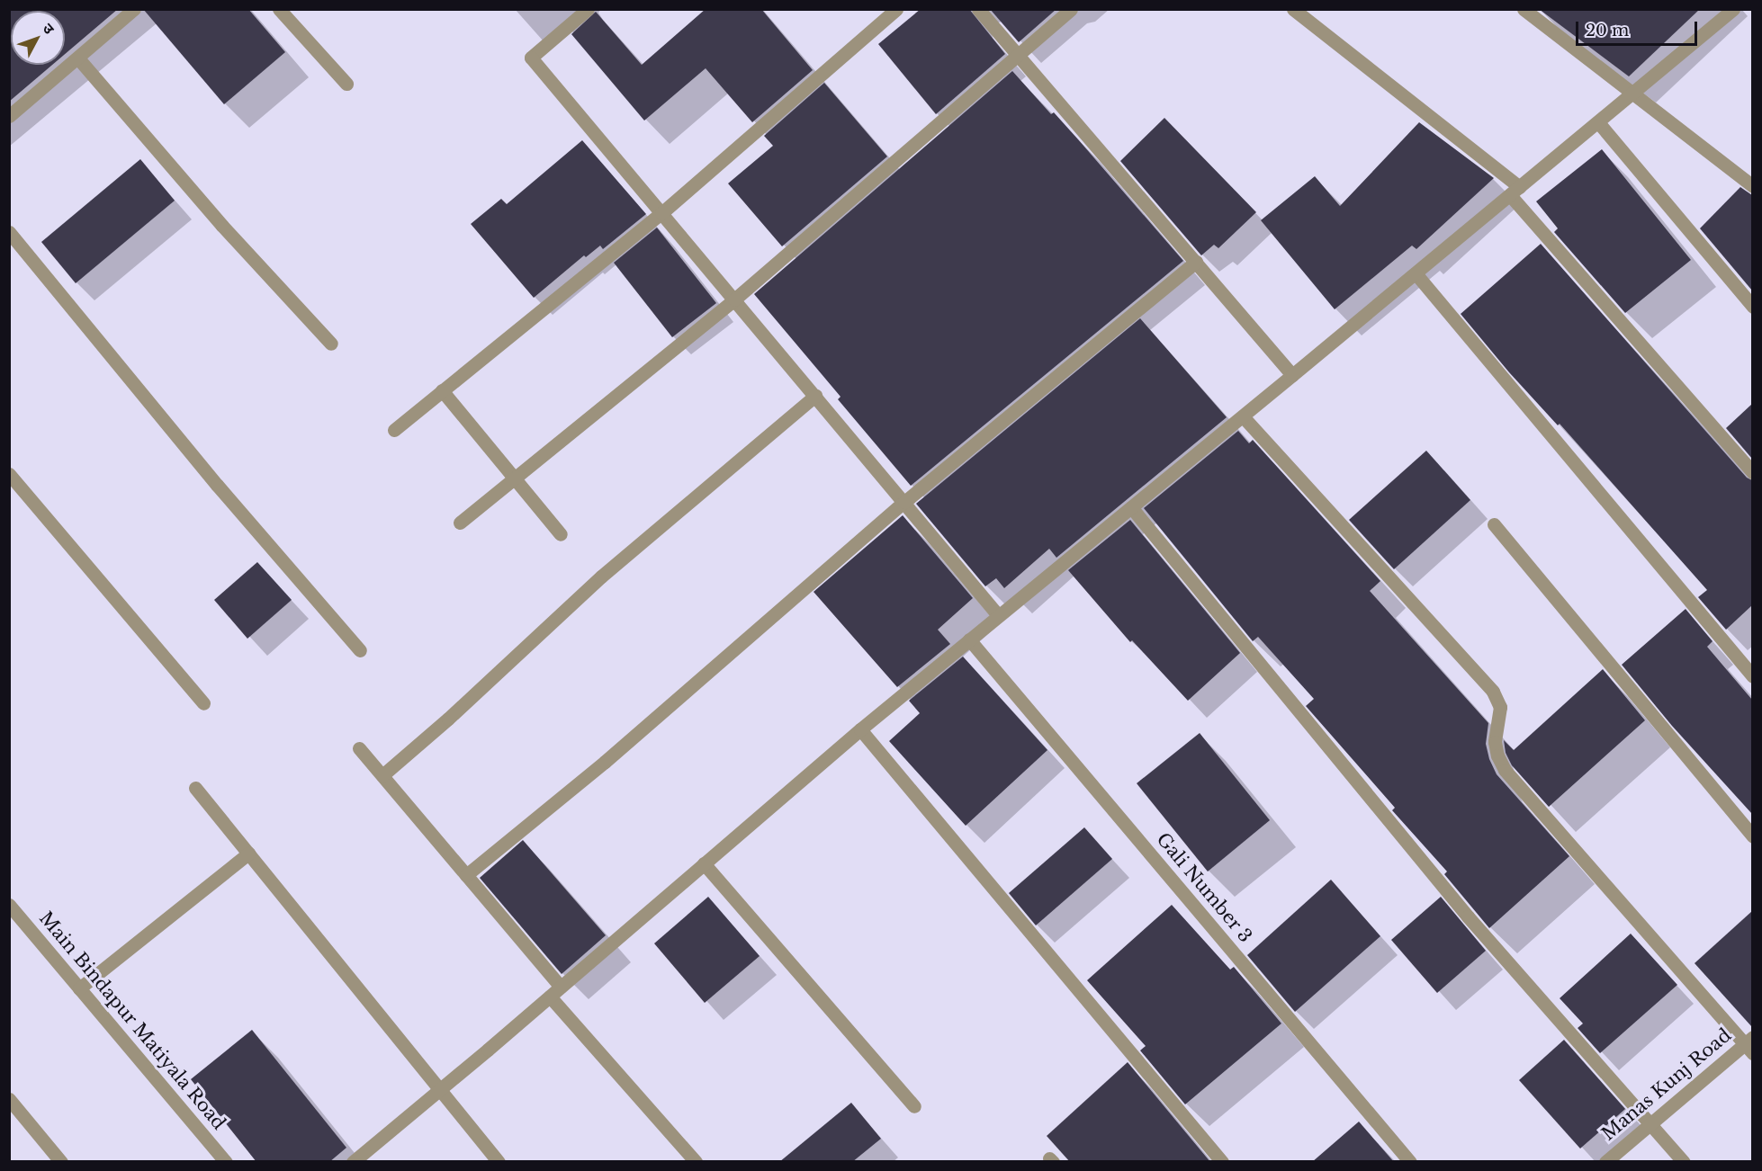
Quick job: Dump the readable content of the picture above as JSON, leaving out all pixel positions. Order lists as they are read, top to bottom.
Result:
{
  "streets": {
    "street": ["Gali Number 3", "Main Bindapur Matiyala Road", "Manas Kunj Road"]
  },
  "scale_bar": "20 m",
  "north": "top right"
}
